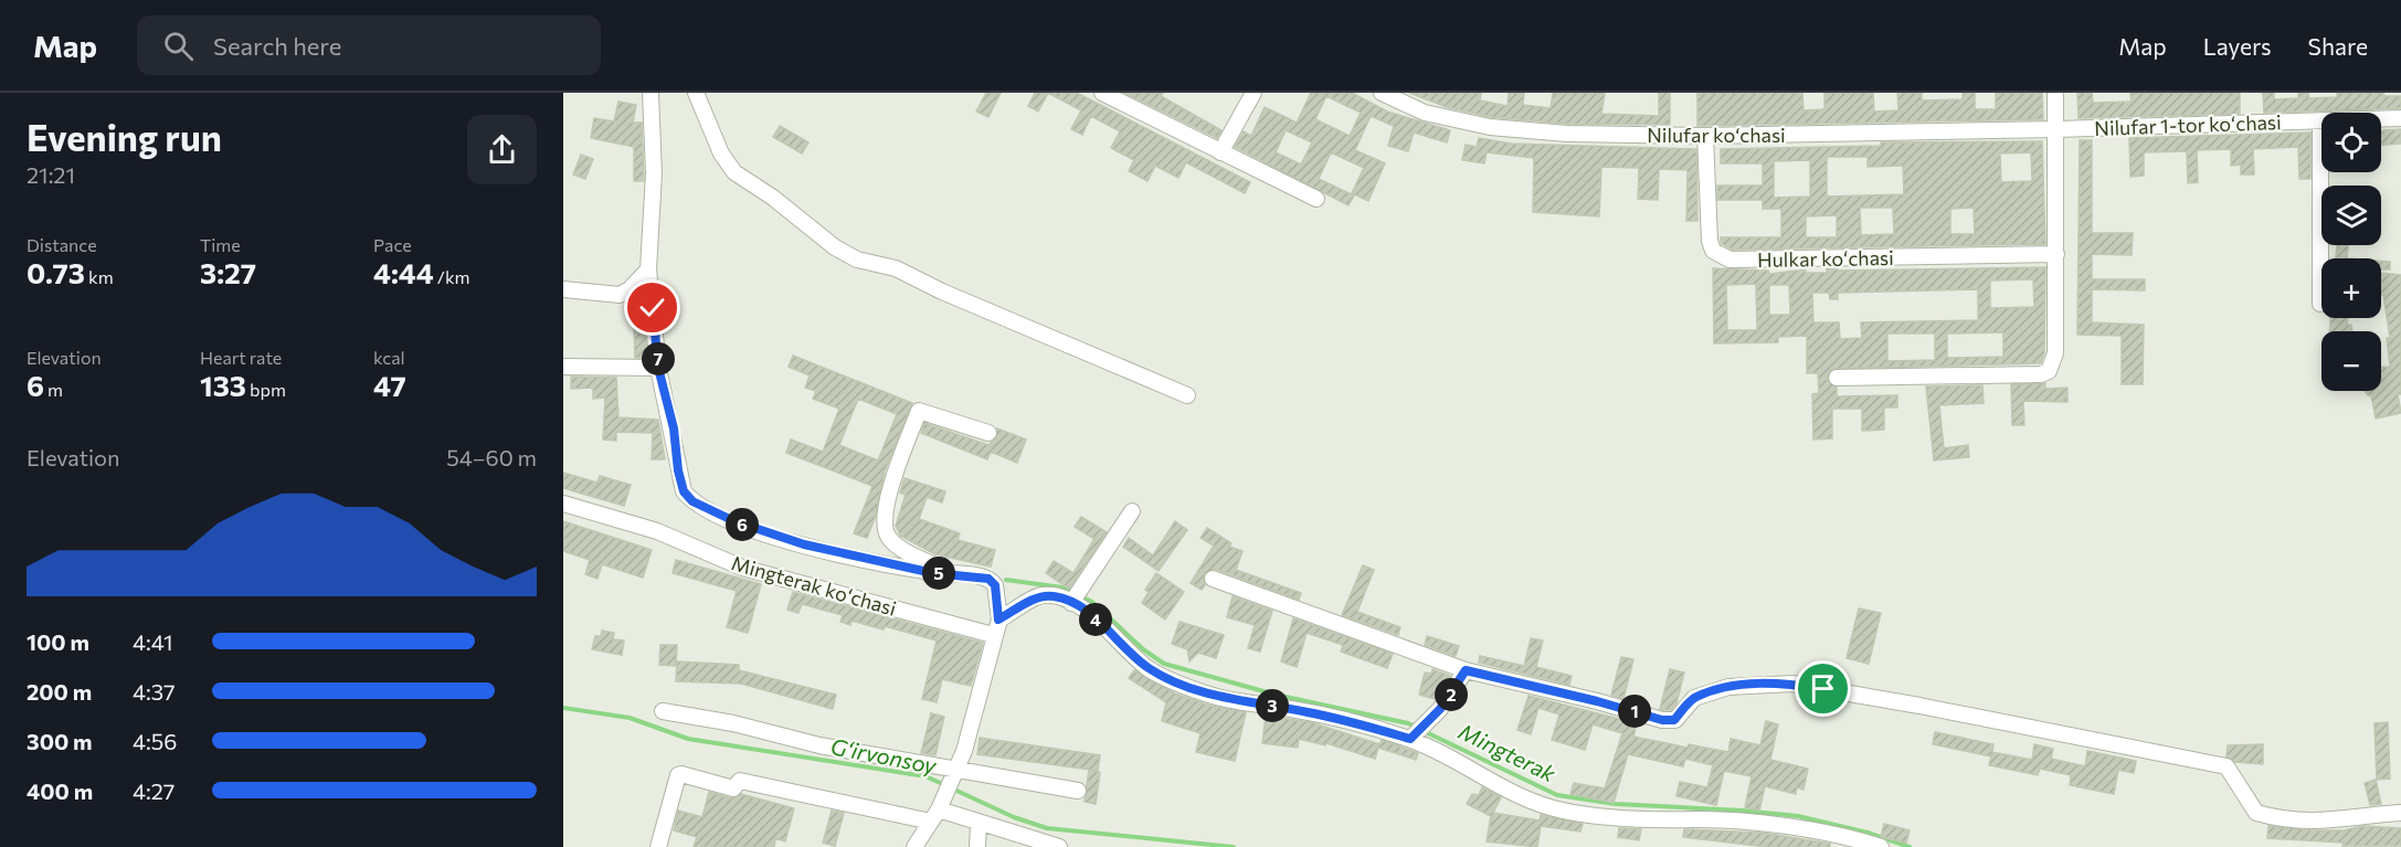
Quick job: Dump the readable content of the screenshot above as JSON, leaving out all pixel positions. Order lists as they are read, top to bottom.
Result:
{
  "streets": {
    "street": [
      "Nilufar 1-tor koʻchasi",
      "Nilufar koʻchasi",
      "Hulkar koʻchasi",
      "Mingterak koʻchasi"
    ]
  },
  "crossings": [
    ["Nilufar 1-tor koʻchasi", "Nilufar koʻchasi"],
    ["Nilufar koʻchasi", "Hulkar koʻchasi"]
  ],
  "water": ["Mingterak", "G‘irvonsoy"],
  "page": {
    "header": "Map",
    "search": "Search here",
    "nav": ["Map", "Layers", "Share"],
    "heading": ["Evening run", "21:21"],
    "map_buttons": ["+", "−"],
    "stats": [
      ["Distance", "0.73 km"],
      ["Time", "3:27"],
      ["Pace", "4:44 /km"],
      ["Elevation", "6 m"],
      ["Heart rate", "133 bpm"],
      ["kcal", "47"]
    ],
    "pins": [
      "7",
      "6",
      "5",
      "4",
      "2",
      "3",
      "1"
    ],
    "chart": ["Elevation", "54–60 m"],
    "list": [
      {
        "name": "100 m",
        "note": "4:41"
      },
      {
        "name": "200 m",
        "note": "4:37"
      },
      {
        "name": "300 m",
        "note": "4:56"
      },
      {
        "name": "400 m",
        "note": "4:27"
      }
    ]
  }
}
